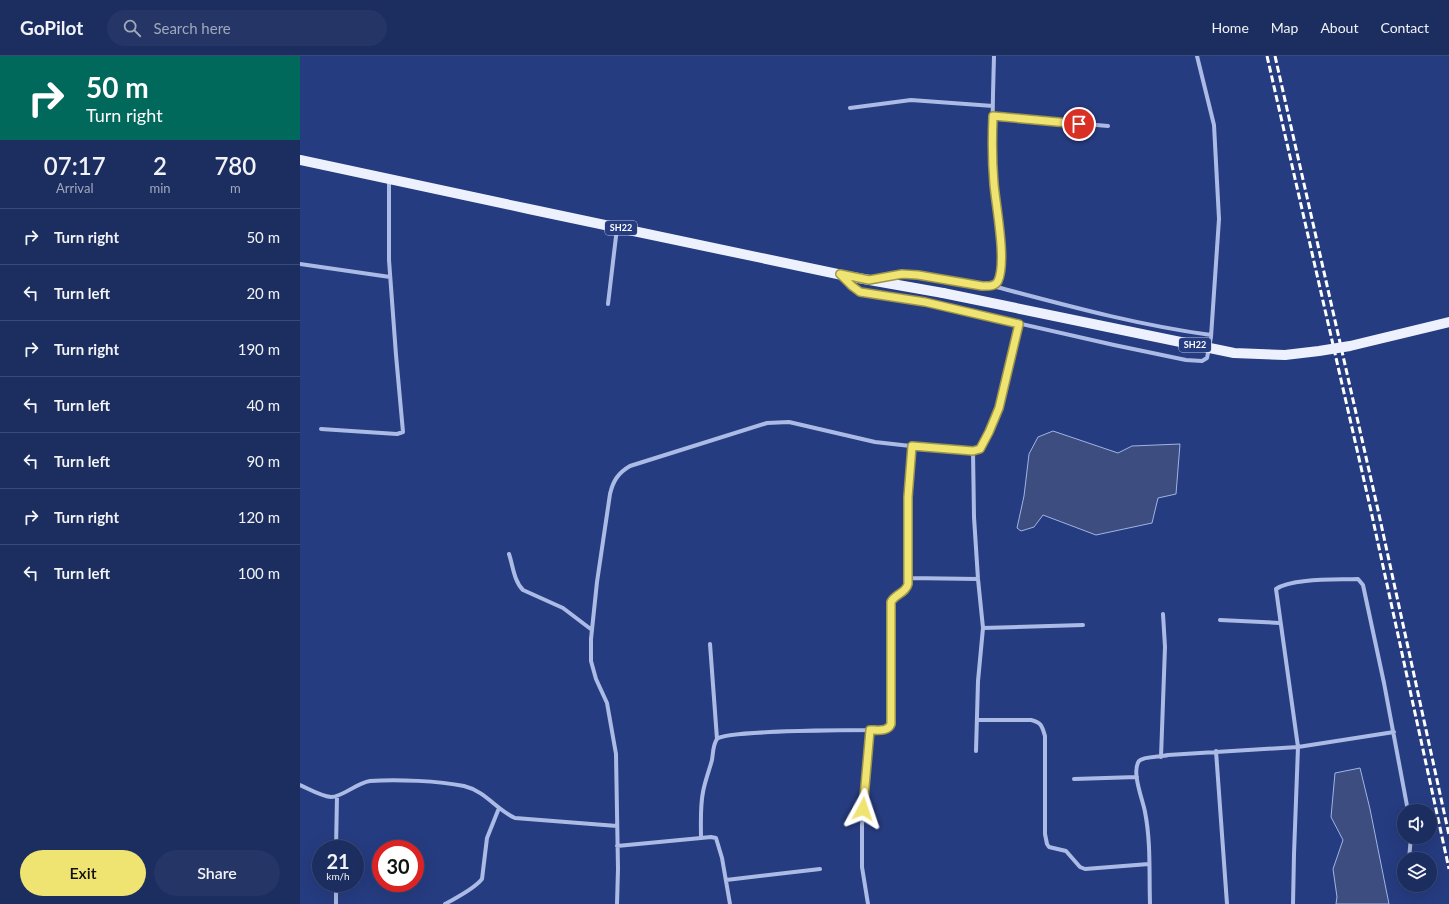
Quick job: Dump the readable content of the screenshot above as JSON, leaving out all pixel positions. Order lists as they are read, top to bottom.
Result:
{
  "streets": {
    "main road": ["SH22"]
  },
  "page": {
    "header": "GoPilot",
    "search": "Search here",
    "nav": [
      "Home",
      "Map",
      "About",
      "Contact"
    ],
    "turn": ["50 m", "Turn right"],
    "eta": [
      "07:17",
      "Arrival",
      "2",
      "min",
      "780",
      "m"
    ],
    "list": [
      {
        "name": "Turn right",
        "value": "50 m"
      },
      {
        "name": "Turn left",
        "value": "20 m"
      },
      {
        "name": "Turn right",
        "value": "190 m"
      },
      {
        "name": "Turn left",
        "value": "40 m"
      },
      {
        "name": "Turn left",
        "value": "90 m"
      },
      {
        "name": "Turn right",
        "value": "120 m"
      },
      {
        "name": "Turn left",
        "value": "100 m"
      }
    ],
    "speed": "21 km/h",
    "limit": "30",
    "buttons": ["Exit", "Share"]
  }
}
